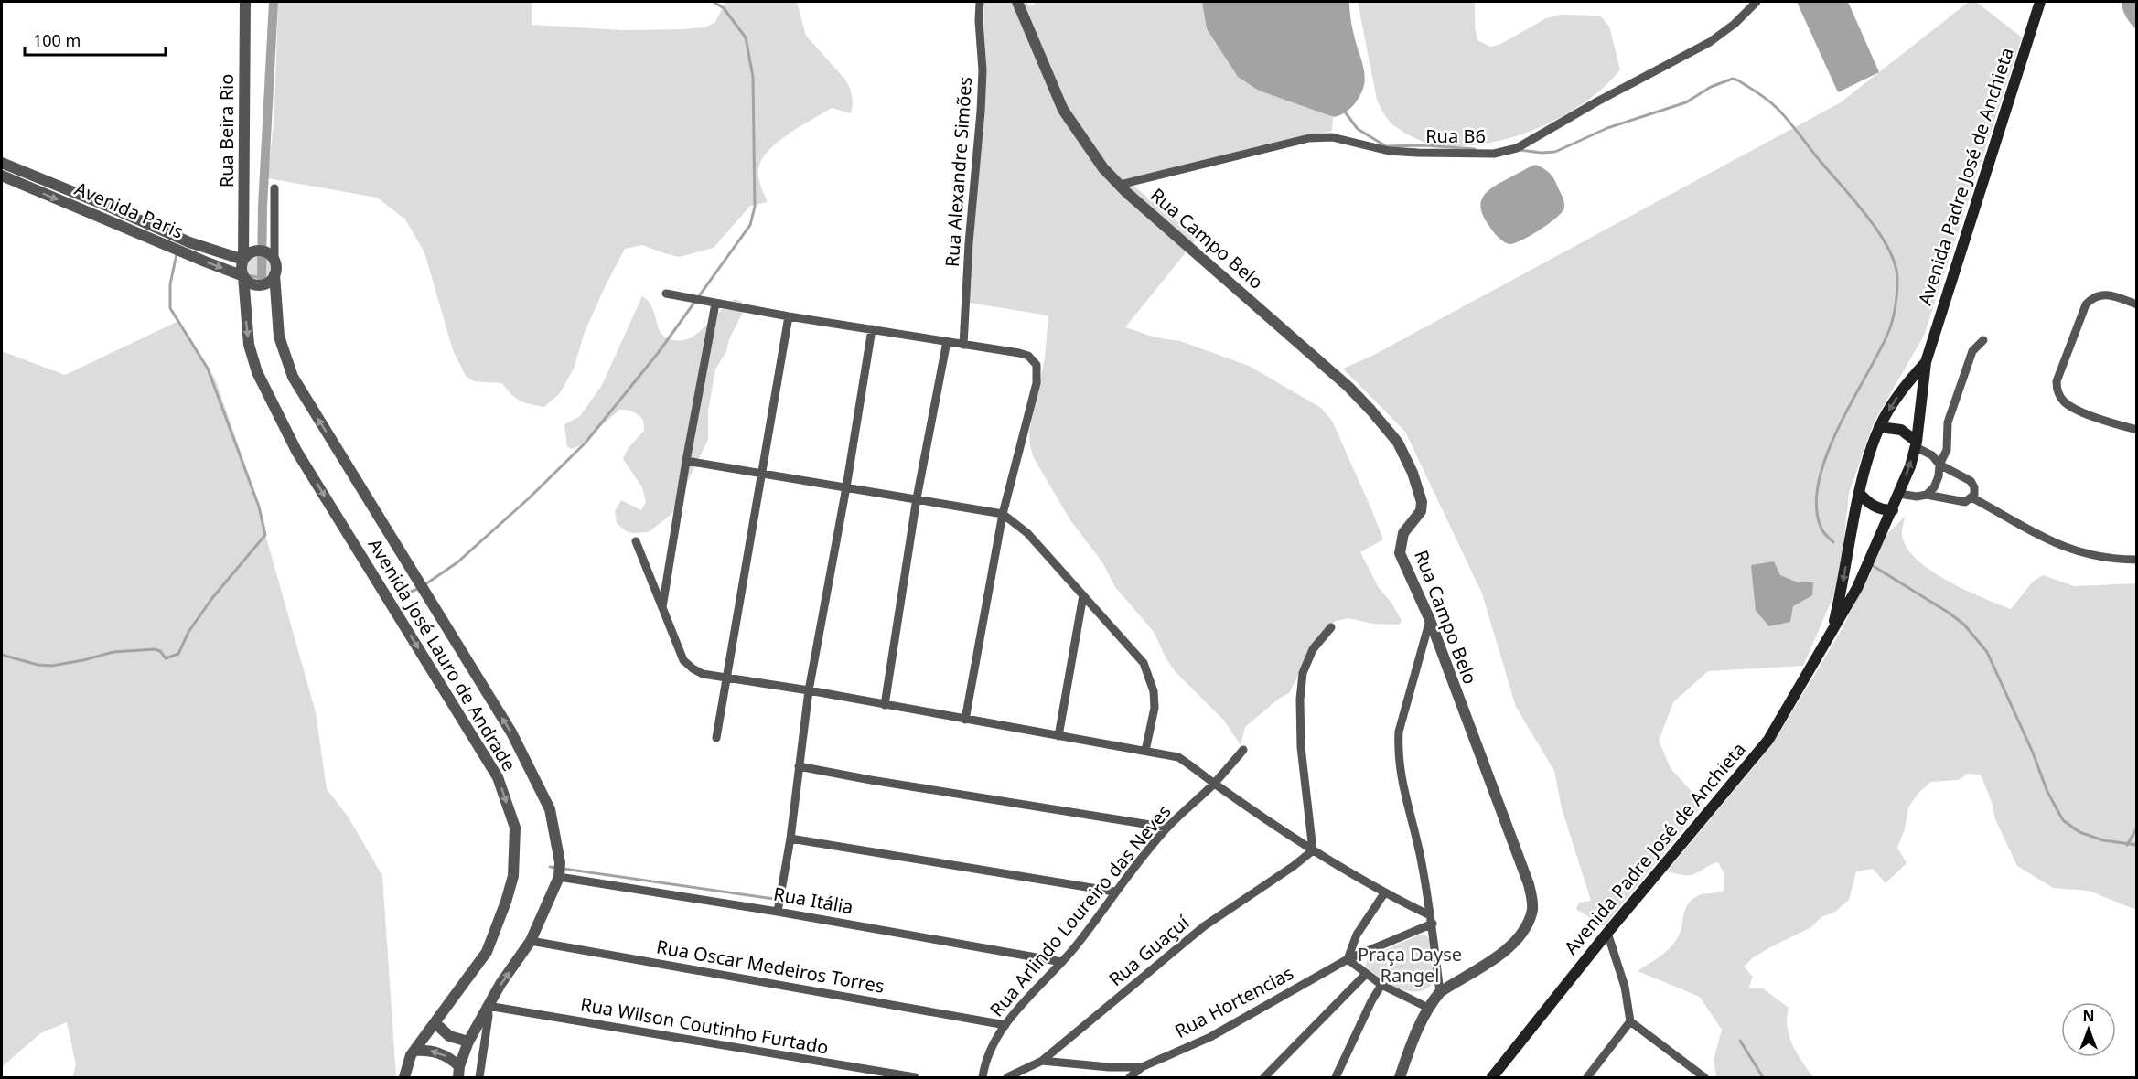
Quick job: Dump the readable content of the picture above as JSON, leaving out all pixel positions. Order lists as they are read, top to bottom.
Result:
{
  "streets": {
    "main road": ["Avenida Padre José de Anchieta"],
    "street": [
      "Rua Beira Rio",
      "Rua B6",
      "Rua Alexandre Simões",
      "Avenida Paris",
      "Rua Campo Belo",
      "Avenida José Lauro de Andrade",
      "Rua Itália",
      "Rua Arlindo Loureiro das Neves",
      "Rua Guaçuí",
      "Rua Oscar Medeiros Torres",
      "Rua Hortencias",
      "Rua Wilson Coutinho Furtado"
    ]
  },
  "crossings": [
    ["Rua Beira Rio", "Avenida Paris"],
    ["Rua Beira Rio", "Avenida José Lauro de Andrade"],
    ["Rua B6", "Rua Campo Belo"],
    ["Avenida Paris", "Avenida José Lauro de Andrade"],
    ["Avenida José Lauro de Andrade", "Rua Itália"],
    ["Rua Itália", "Rua Arlindo Loureiro das Neves"],
    ["Rua Arlindo Loureiro das Neves", "Rua Oscar Medeiros Torres"],
    ["Rua Guaçuí", "Rua Hortencias"]
  ],
  "parks": ["Praça Dayse Rangel"],
  "scale_bar": "100 m",
  "north": "top"
}
